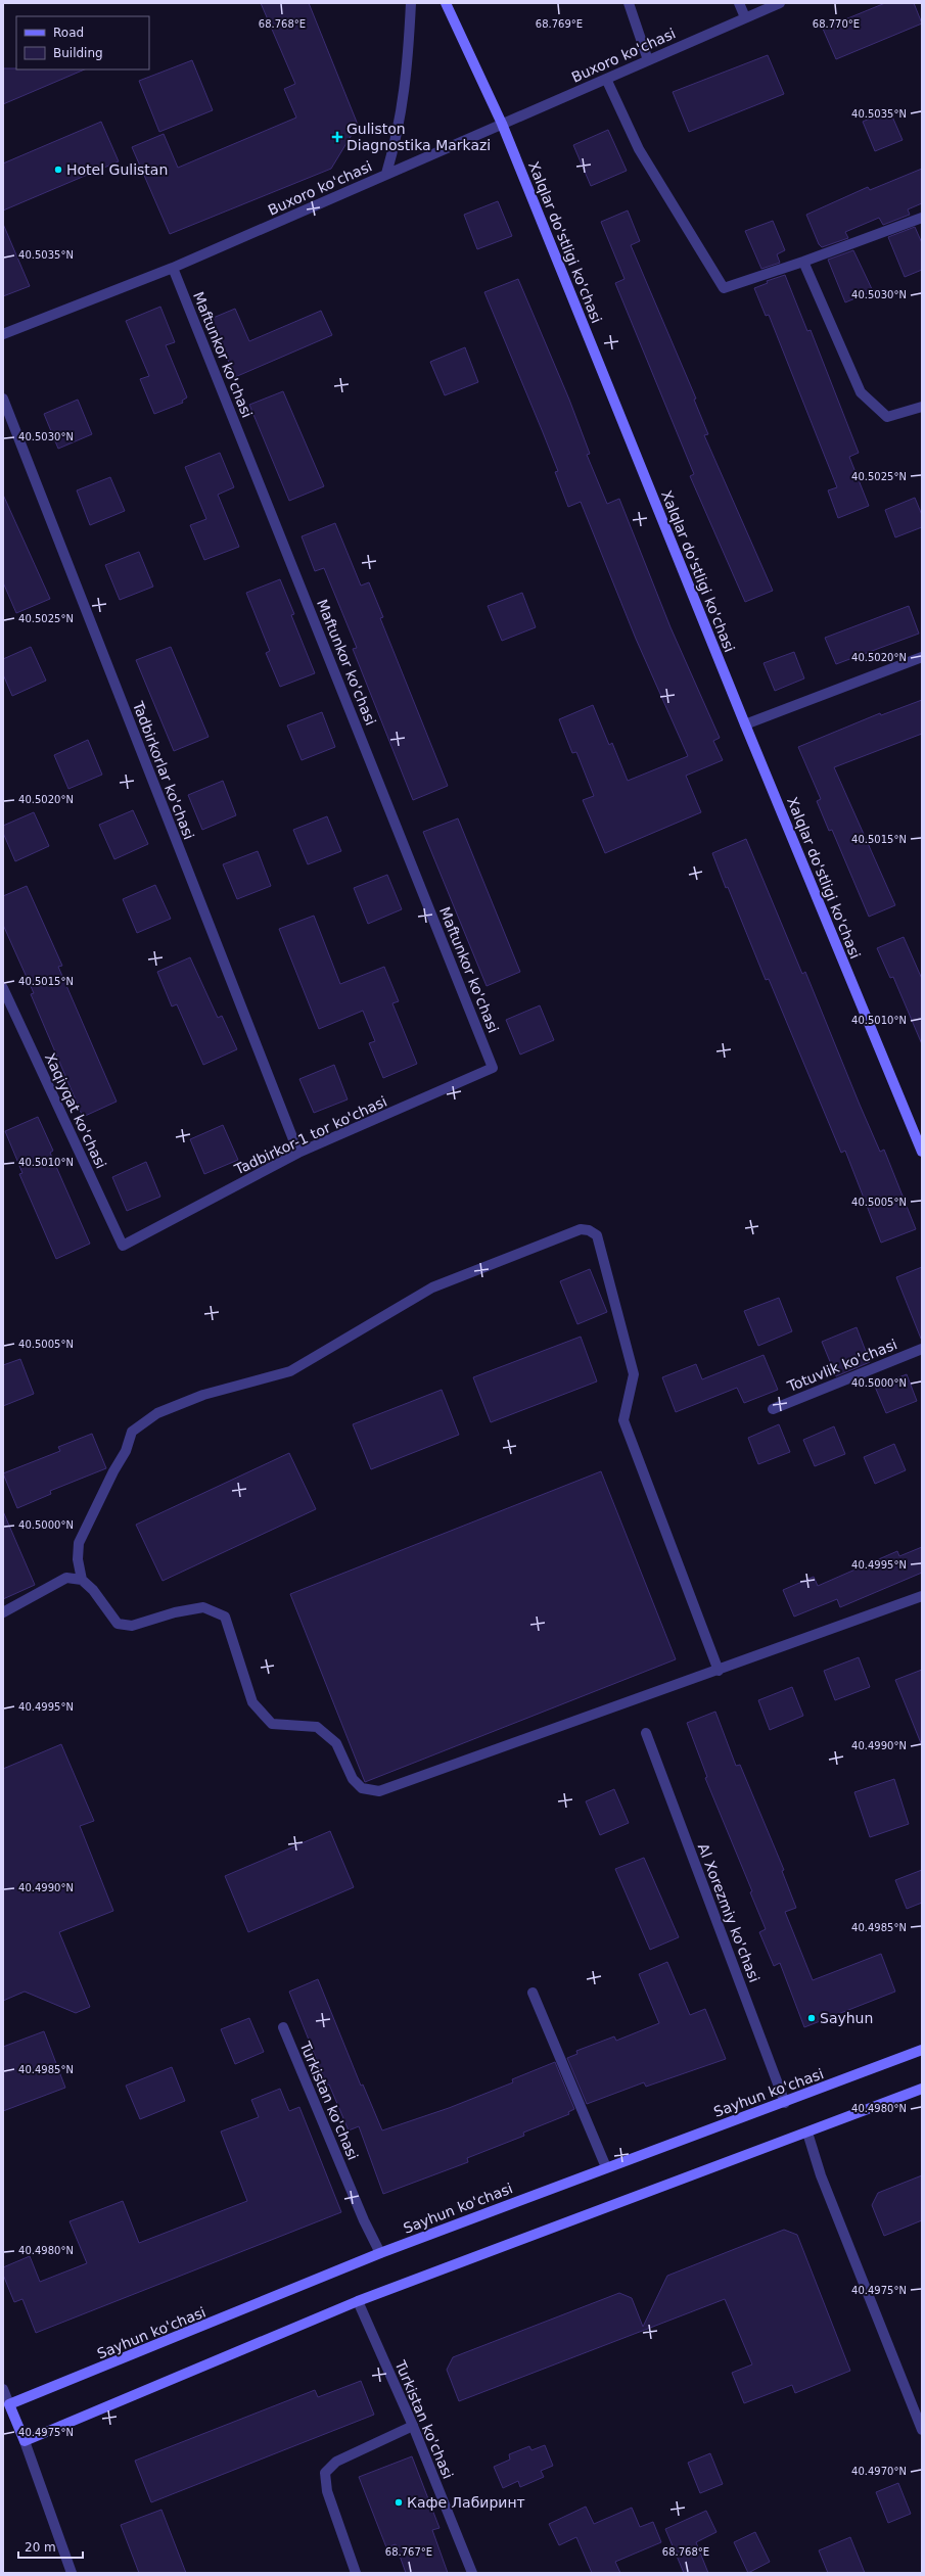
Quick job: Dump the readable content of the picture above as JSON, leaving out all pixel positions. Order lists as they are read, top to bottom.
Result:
{
  "streets": {
    "street": [
      "Buxoro ko'chasi",
      "Xalqlar do'stligi ko'chasi",
      "Maftunkor ko'chasi",
      "Tadbirkorlar ko'chasi",
      "Xaqiyqat ko'chasi",
      "Tadbirkor-1 tor ko'chasi",
      "Totuvlik ko'chasi",
      "Al Xorezmiy ko'chasi",
      "Sayhun ko'chasi",
      "Turkistan ko'chasi"
    ]
  },
  "crossings": [
    ["Buxoro ko'chasi", "Xalqlar do'stligi ko'chasi"],
    ["Buxoro ko'chasi", "Maftunkor ko'chasi"],
    ["Maftunkor ko'chasi", "Tadbirkor-1 tor ko'chasi"],
    ["Tadbirkorlar ko'chasi", "Tadbirkor-1 tor ko'chasi"],
    ["Xaqiyqat ko'chasi", "Tadbirkor-1 tor ko'chasi"],
    ["Al Xorezmiy ko'chasi", "Sayhun ko'chasi"],
    ["Sayhun ko'chasi", "Turkistan ko'chasi"]
  ],
  "places": {
    "health": ["Guliston Diagnostika Markazi"],
    "other": ["Hotel Gulistan", "Sayhun", "Кафе Лабиринт"]
  },
  "legend": ["Road", "Building"],
  "scale_bar": "20 m",
  "coordinates": [
    "68.769°E",
    "68.770°E",
    "68.768°E",
    "40.5035°N",
    "40.5030°N",
    "40.5025°N",
    "40.5020°N",
    "40.5015°N",
    "40.5010°N",
    "40.5005°N",
    "40.5000°N",
    "40.4995°N",
    "40.4990°N",
    "40.4985°N",
    "40.4980°N",
    "40.4975°N",
    "40.4970°N",
    "68.767°E"
  ]
}
